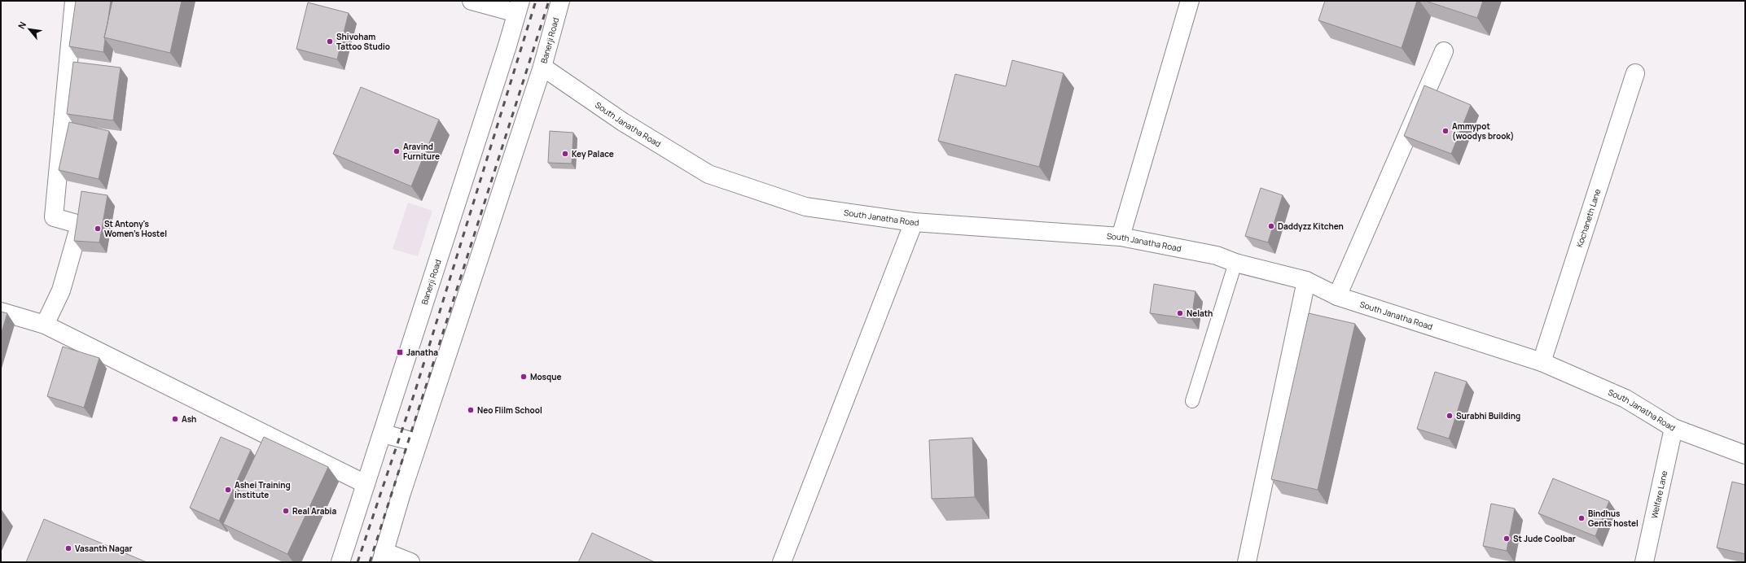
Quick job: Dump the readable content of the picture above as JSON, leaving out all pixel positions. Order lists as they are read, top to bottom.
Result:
{
  "streets": {
    "street": [
      "Banerji Road",
      "South Janatha Road",
      "Kochaneth Lane",
      "Welfare Lane"
    ]
  },
  "crossings": [
    ["Banerji Road", "South Janatha Road"],
    ["South Janatha Road", "Kochaneth Lane"],
    ["South Janatha Road", "Welfare Lane"]
  ],
  "places": {
    "other": [
      "Shivoham Tattoo Studio",
      "Ammypot (woodys brook)",
      "Aravind Furniture",
      "Key Palace",
      "Daddyzz Kitchen",
      "St Antony's Women's Hostel",
      "Nelath",
      "Mosque",
      "Neo FIilm School",
      "Surabhi Building",
      "Ash",
      "Ashei Training institute",
      "Real Arabia",
      "Bindhus Gents hostel",
      "St Jude Coolbar",
      "Vasanth Nagar"
    ],
    "transit": ["Janatha"]
  },
  "north": "top left"
}
